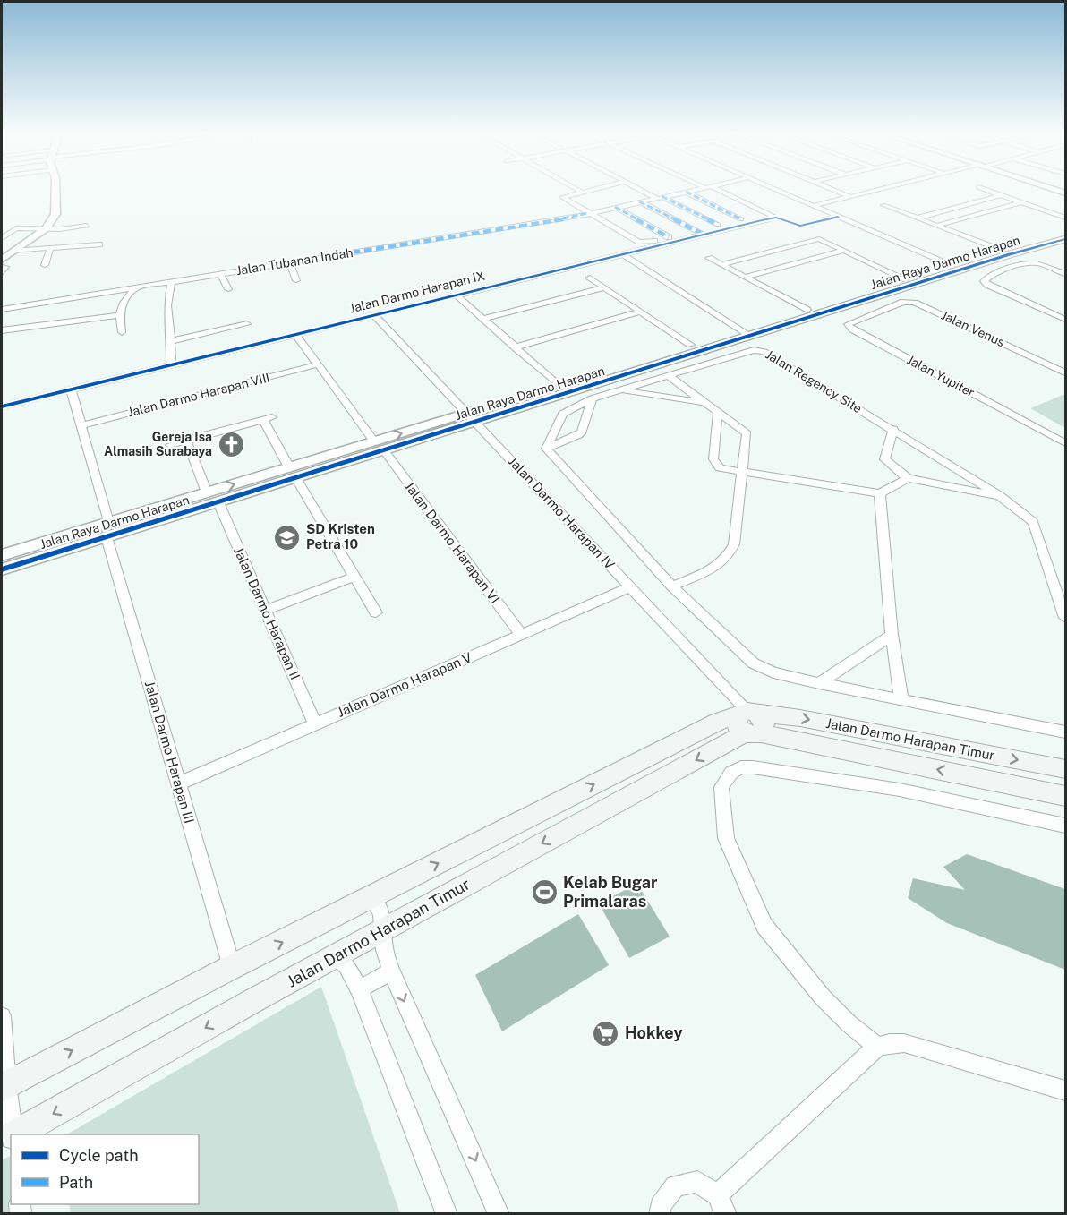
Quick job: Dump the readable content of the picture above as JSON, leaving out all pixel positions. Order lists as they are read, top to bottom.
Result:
{
  "streets": {
    "main road": ["Jalan Darmo Harapan Timur"],
    "street": [
      "Jalan Tubanan Indah",
      "Jalan Raya Darmo Harapan",
      "Jalan Darmo Harapan IX",
      "Jalan Venus",
      "Jalan Yupiter",
      "Jalan Regency Site",
      "Jalan Darmo Harapan VIII",
      "Jalan Darmo Harapan IV",
      "Jalan Darmo Harapan VI",
      "Jalan Darmo Harapan II",
      "Jalan Darmo Harapan V",
      "Jalan Darmo Harapan III"
    ]
  },
  "crossings": [
    ["Jalan Raya Darmo Harapan", "Jalan Darmo Harapan IV"],
    ["Jalan Raya Darmo Harapan", "Jalan Darmo Harapan VI"],
    ["Jalan Raya Darmo Harapan", "Jalan Darmo Harapan II"],
    ["Jalan Raya Darmo Harapan", "Jalan Darmo Harapan III"],
    ["Jalan Darmo Harapan IX", "Jalan Darmo Harapan IV"],
    ["Jalan Darmo Harapan IX", "Jalan Darmo Harapan VI"],
    ["Jalan Venus", "Jalan Yupiter"],
    ["Jalan Darmo Harapan VIII", "Jalan Darmo Harapan VI"],
    ["Jalan Darmo Harapan IV", "Jalan Darmo Harapan V"],
    ["Jalan Darmo Harapan IV", "Jalan Darmo Harapan Timur"],
    ["Jalan Darmo Harapan VI", "Jalan Darmo Harapan V"],
    ["Jalan Darmo Harapan II", "Jalan Darmo Harapan V"],
    ["Jalan Darmo Harapan V", "Jalan Darmo Harapan III"],
    ["Jalan Darmo Harapan Timur", "Jalan Darmo Harapan III"]
  ],
  "places": {
    "church": ["Gereja Isa Almasih Surabaya"],
    "school or university": ["SD Kristen Petra 10"],
    "sports": ["Kelab Bugar Primalaras"],
    "supermarket": ["Hokkey"]
  },
  "legend": ["Cycle path", "Path"]
}
